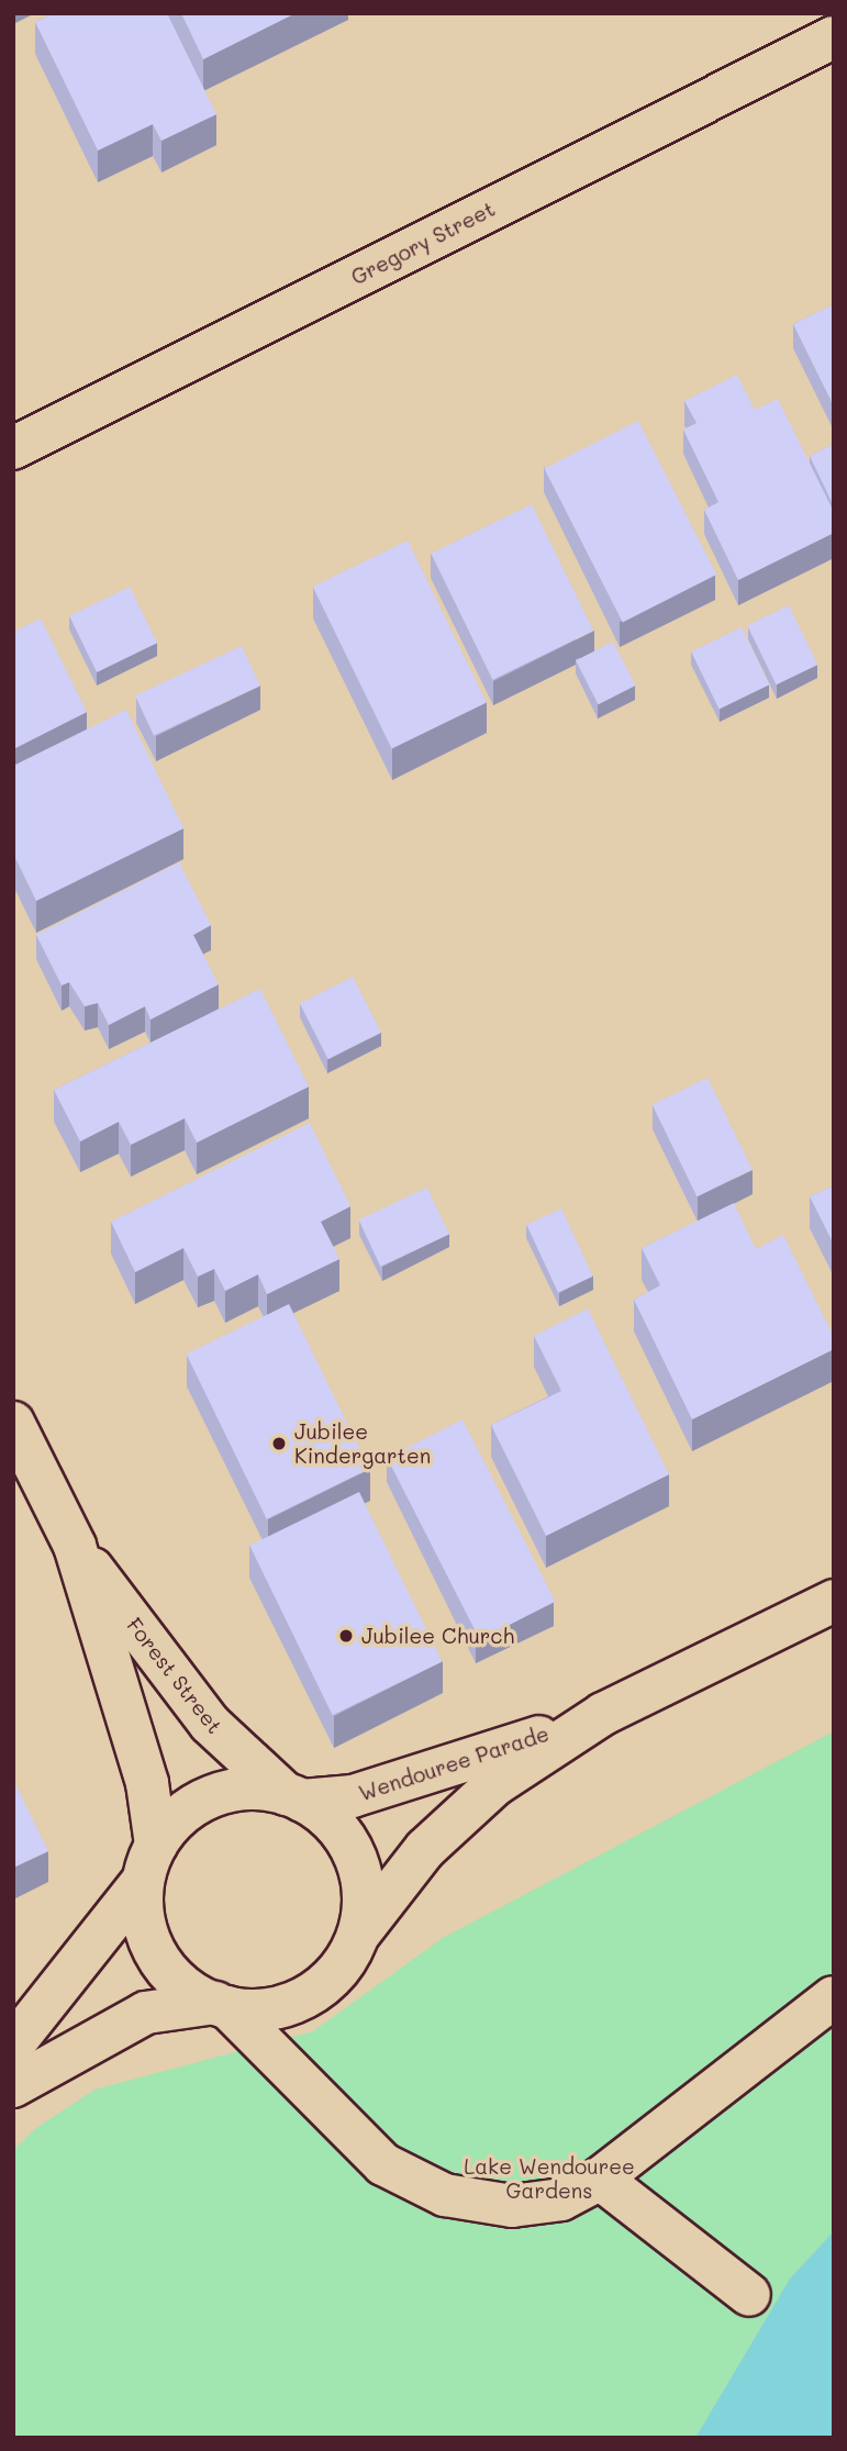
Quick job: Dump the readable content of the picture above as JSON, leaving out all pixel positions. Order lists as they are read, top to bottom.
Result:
{
  "streets": {
    "street": ["Gregory Street", "Forest Street", "Wendouree Parade"]
  },
  "crossings": [
    ["Forest Street", "Wendouree Parade"]
  ],
  "parks": ["Lake Wendouree Gardens"],
  "places": ["Jubilee Kindergarten", "Jubilee Church"]
}
